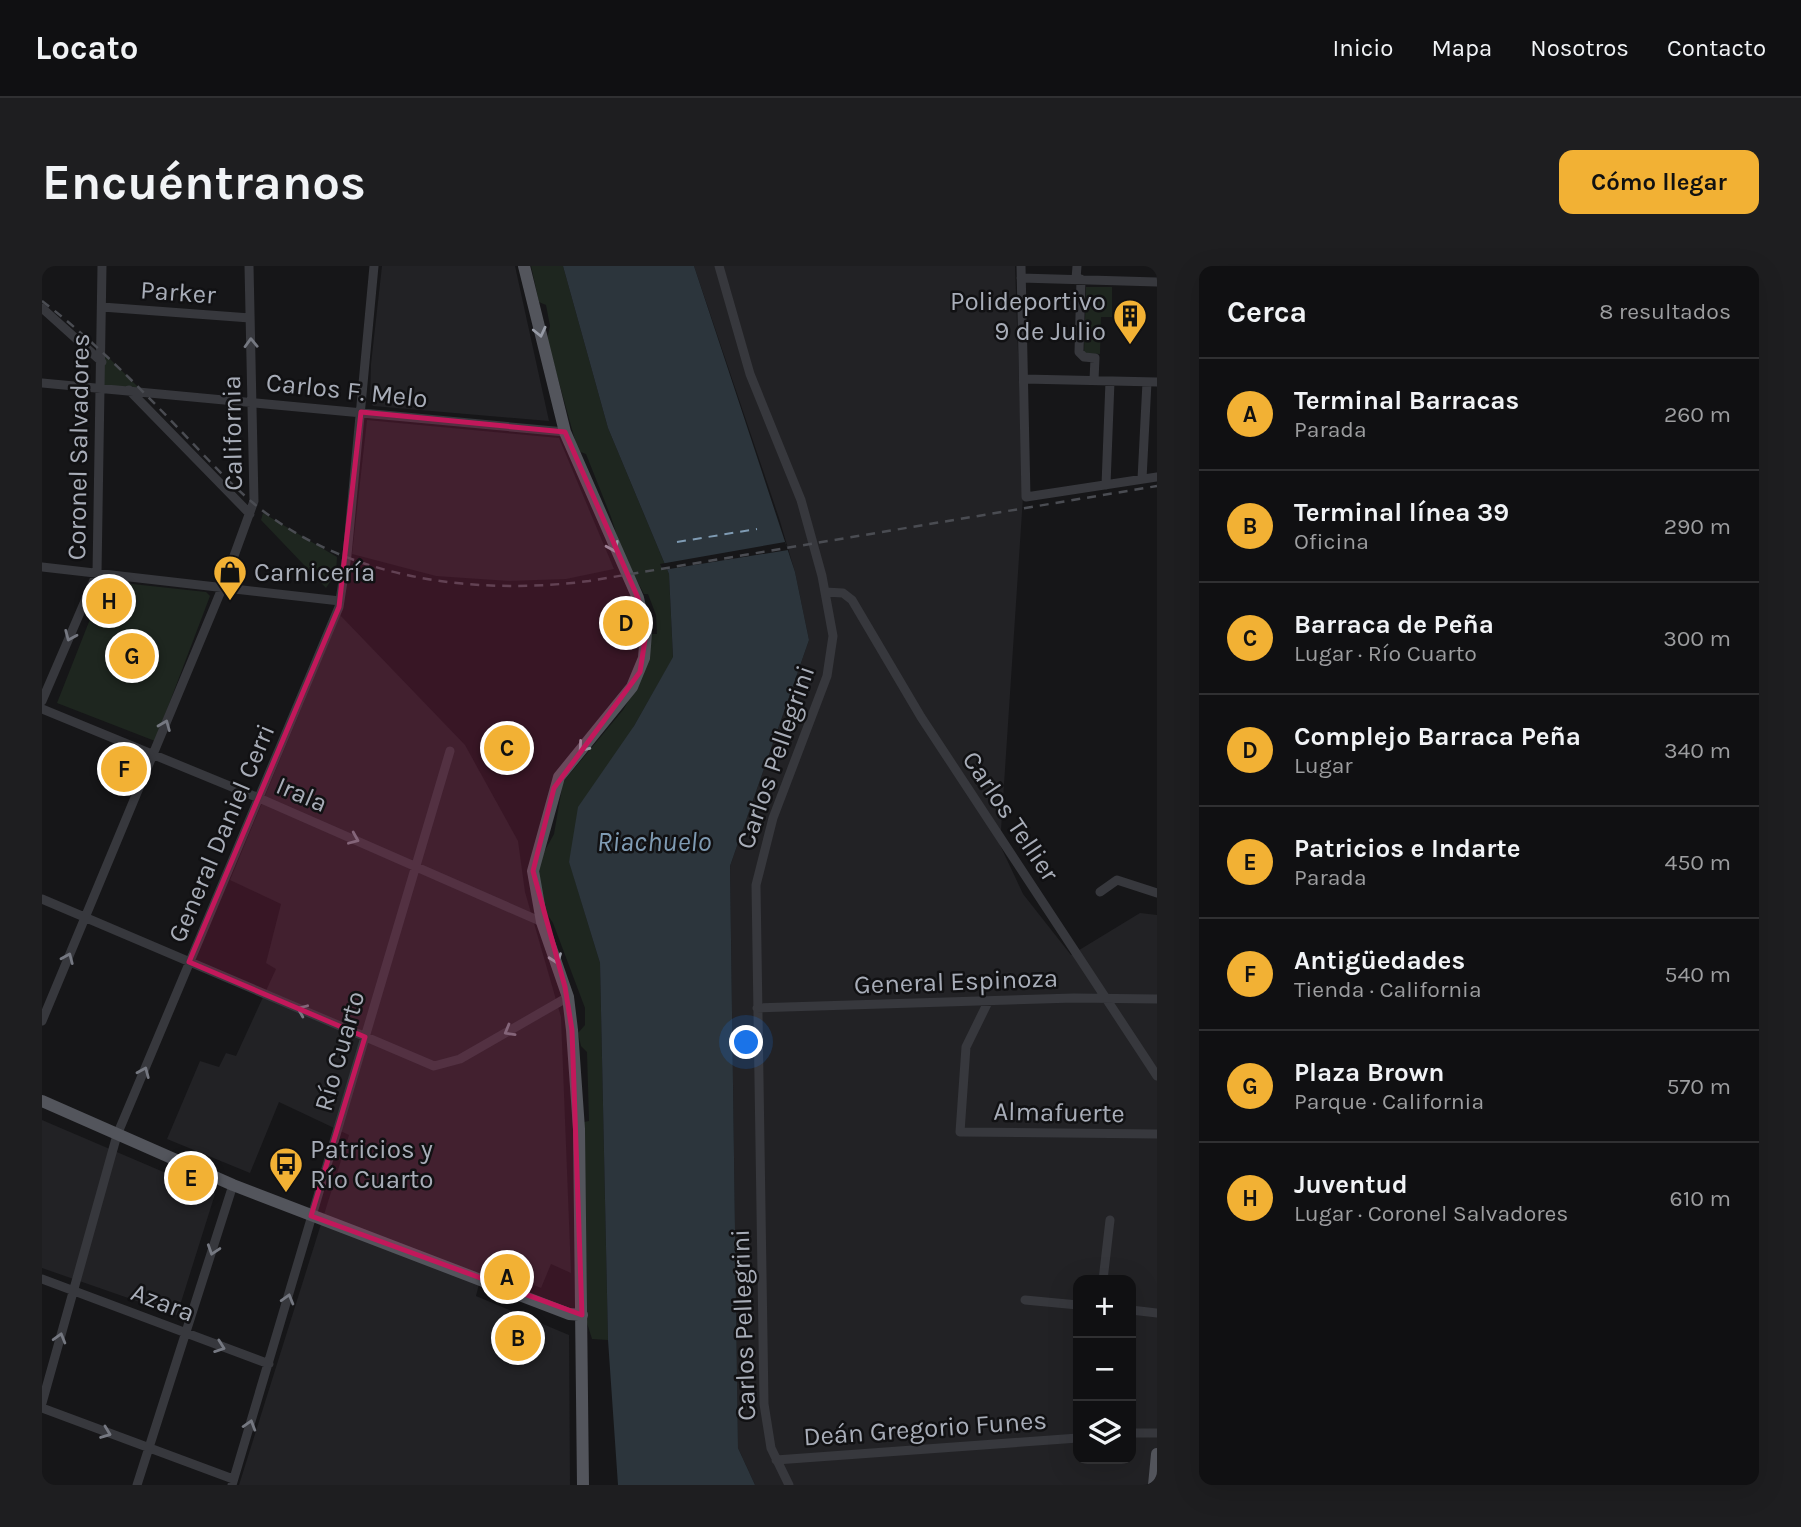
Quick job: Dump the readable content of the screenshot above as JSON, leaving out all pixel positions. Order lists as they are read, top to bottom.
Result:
{
  "streets": {
    "street": [
      "Parker",
      "Carlos F. Melo",
      "California",
      "Coronel Salvadores",
      "Carlos Pellegrini",
      "Irala",
      "Carlos Tellier",
      "General Daniel Cerri",
      "General Espinoza",
      "Río Cuarto",
      "Almafuerte",
      "Azara",
      "Deán Gregorio Funes"
    ]
  },
  "crossings": [
    ["Parker", "California"],
    ["Parker", "Coronel Salvadores"],
    ["Carlos F. Melo", "California"],
    ["Carlos F. Melo", "Coronel Salvadores"],
    ["Carlos F. Melo", "General Daniel Cerri"],
    ["California", "Irala"],
    ["Carlos Pellegrini", "Carlos Tellier"],
    ["Carlos Pellegrini", "General Espinoza"],
    ["Carlos Pellegrini", "Deán Gregorio Funes"],
    ["Irala", "General Daniel Cerri"],
    ["Irala", "Río Cuarto"],
    ["Carlos Tellier", "General Espinoza"],
    ["General Daniel Cerri", "Azara"],
    ["General Espinoza", "Almafuerte"],
    ["Río Cuarto", "Azara"]
  ],
  "one_way": ["California", "Río Cuarto", "Azara"],
  "water": ["Riachuelo"],
  "places": {
    "building": ["Polideportivo 9 de Julio"],
    "shop": ["Carnicería"],
    "bus stop": ["Patricios y Río Cuarto"]
  },
  "page": {
    "header": "Locato",
    "nav": [
      "Inicio",
      "Mapa",
      "Nosotros",
      "Contacto"
    ],
    "buttons": "Cómo llegar",
    "title": "Encuéntranos",
    "heading": ["Cerca", "8 resultados"],
    "list": [
      {
        "mark": "A",
        "name": "Terminal Barracas",
        "note": "Parada",
        "value": "260 m"
      },
      {
        "mark": "B",
        "name": "Terminal línea 39",
        "note": "Oficina",
        "value": "290 m"
      },
      {
        "mark": "C",
        "name": "Barraca de Peña",
        "note": "Lugar · Río Cuarto",
        "value": "300 m"
      },
      {
        "mark": "D",
        "name": "Complejo Barraca Peña",
        "note": "Lugar",
        "value": "340 m"
      },
      {
        "mark": "E",
        "name": "Patricios e Indarte",
        "note": "Parada",
        "value": "450 m"
      },
      {
        "mark": "F",
        "name": "Antigüedades",
        "note": "Tienda · California",
        "value": "540 m"
      },
      {
        "mark": "G",
        "name": "Plaza Brown",
        "note": "Parque · California",
        "value": "570 m"
      },
      {
        "mark": "H",
        "name": "Juventud",
        "note": "Lugar · Coronel Salvadores",
        "value": "610 m"
      }
    ],
    "pins": [
      "H",
      "D",
      "G",
      "C",
      "F",
      "E",
      "A",
      "B"
    ],
    "map_buttons": ["+", "−"]
  }
}
